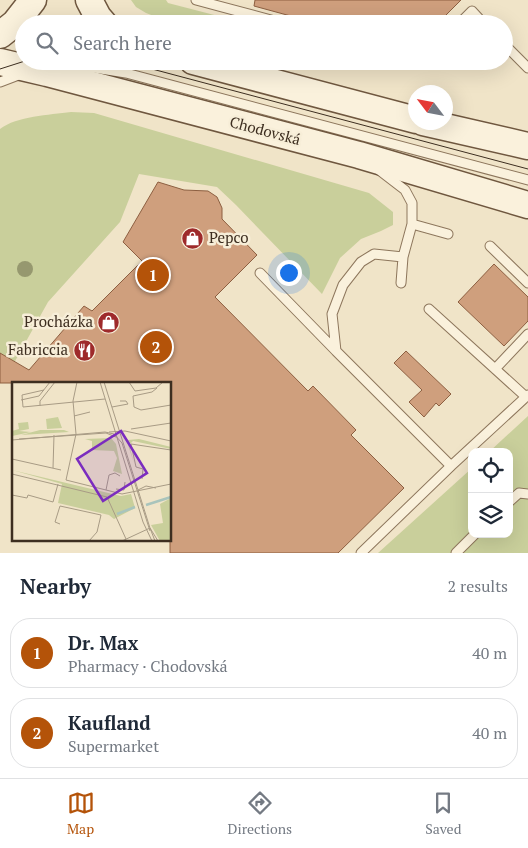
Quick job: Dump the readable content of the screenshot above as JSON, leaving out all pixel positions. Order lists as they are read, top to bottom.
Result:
{
  "streets": {
    "main road": ["Chodovská"]
  },
  "places": {
    "shop": ["Pepco", "Procházka"],
    "restaurant": ["Fabriccia"]
  },
  "north": "top left",
  "page": {
    "search": "Search here",
    "pins": ["1", "2"],
    "heading": ["Nearby", "2 results"],
    "list": [
      {
        "mark": "1",
        "name": "Dr. Max",
        "note": "Pharmacy · Chodovská",
        "value": "40 m"
      },
      {
        "mark": "2",
        "name": "Kaufland",
        "note": "Supermarket",
        "value": "40 m"
      }
    ],
    "nav": ["Map", "Directions", "Saved"]
  }
}
